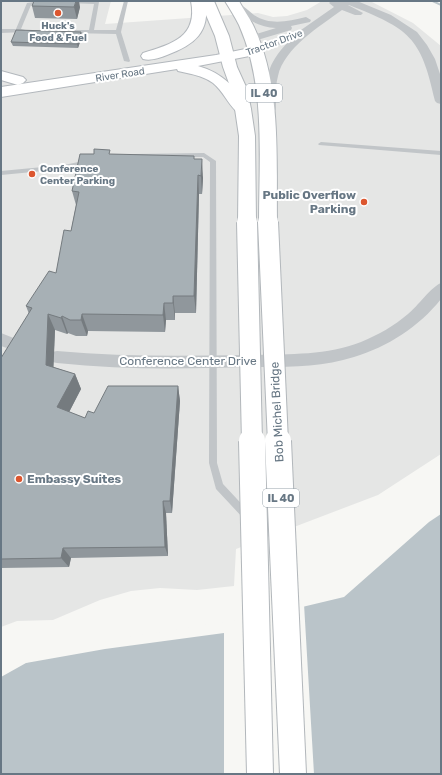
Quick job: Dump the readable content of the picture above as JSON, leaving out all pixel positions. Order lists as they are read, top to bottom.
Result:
{
  "streets": {
    "main road": [
      "Tractor Drive",
      "River Road",
      "IL 40",
      "Bob Michel Bridge"
    ],
    "street": ["Conference Center Drive"]
  },
  "crossings": [
    ["Tractor Drive", "River Road"],
    ["Tractor Drive", "IL 40"],
    ["Tractor Drive", "Bob Michel Bridge"],
    ["River Road", "IL 40"],
    ["River Road", "Bob Michel Bridge"],
    ["IL 40", "Bob Michel Bridge"]
  ],
  "places": [
    "Huck's Food & Fuel",
    "Conference Center Parking",
    "Public Overflow Parking",
    "Embassy Suites"
  ]
}
